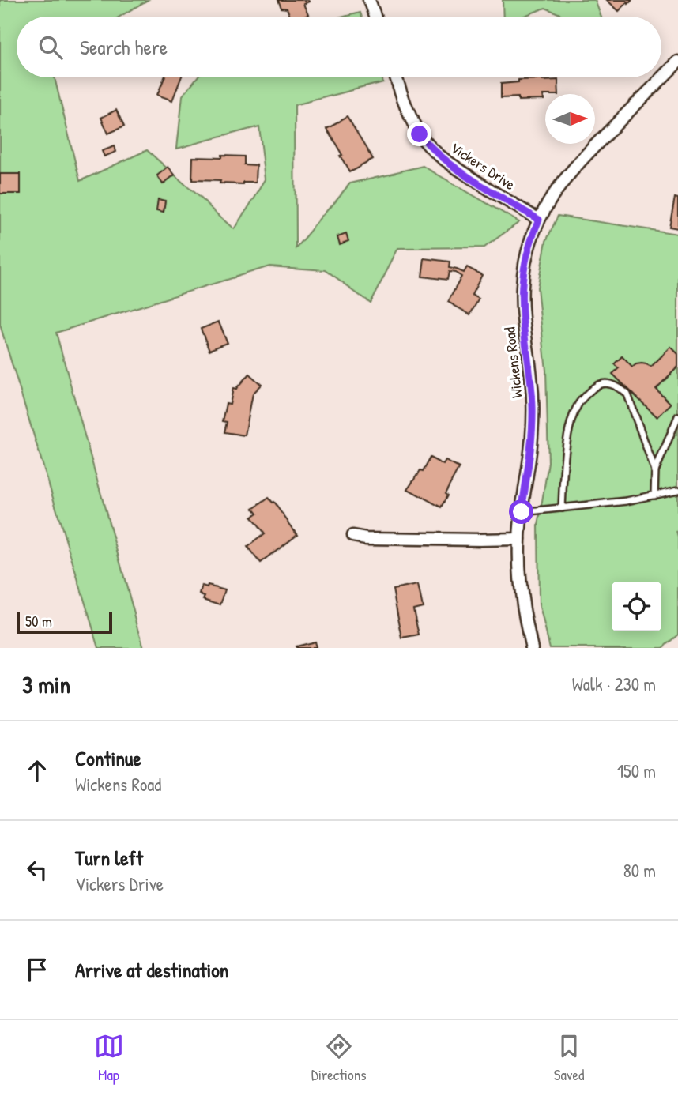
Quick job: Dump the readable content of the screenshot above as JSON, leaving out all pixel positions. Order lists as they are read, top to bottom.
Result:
{
  "streets": {
    "street": ["Vickers Drive", "Wickens Road"]
  },
  "crossings": [
    ["Vickers Drive", "Wickens Road"]
  ],
  "scale_bar": "50 m",
  "north": "right",
  "page": {
    "search": "Search here",
    "scale": "50 m",
    "heading": ["3 min", "Walk · 230 m"],
    "list": [
      ["Continue", "Wickens Road", "150 m"],
      ["Turn left", "Vickers Drive", "80 m"],
      "Arrive at destination"
    ],
    "nav": ["Map", "Directions", "Saved"]
  }
}
